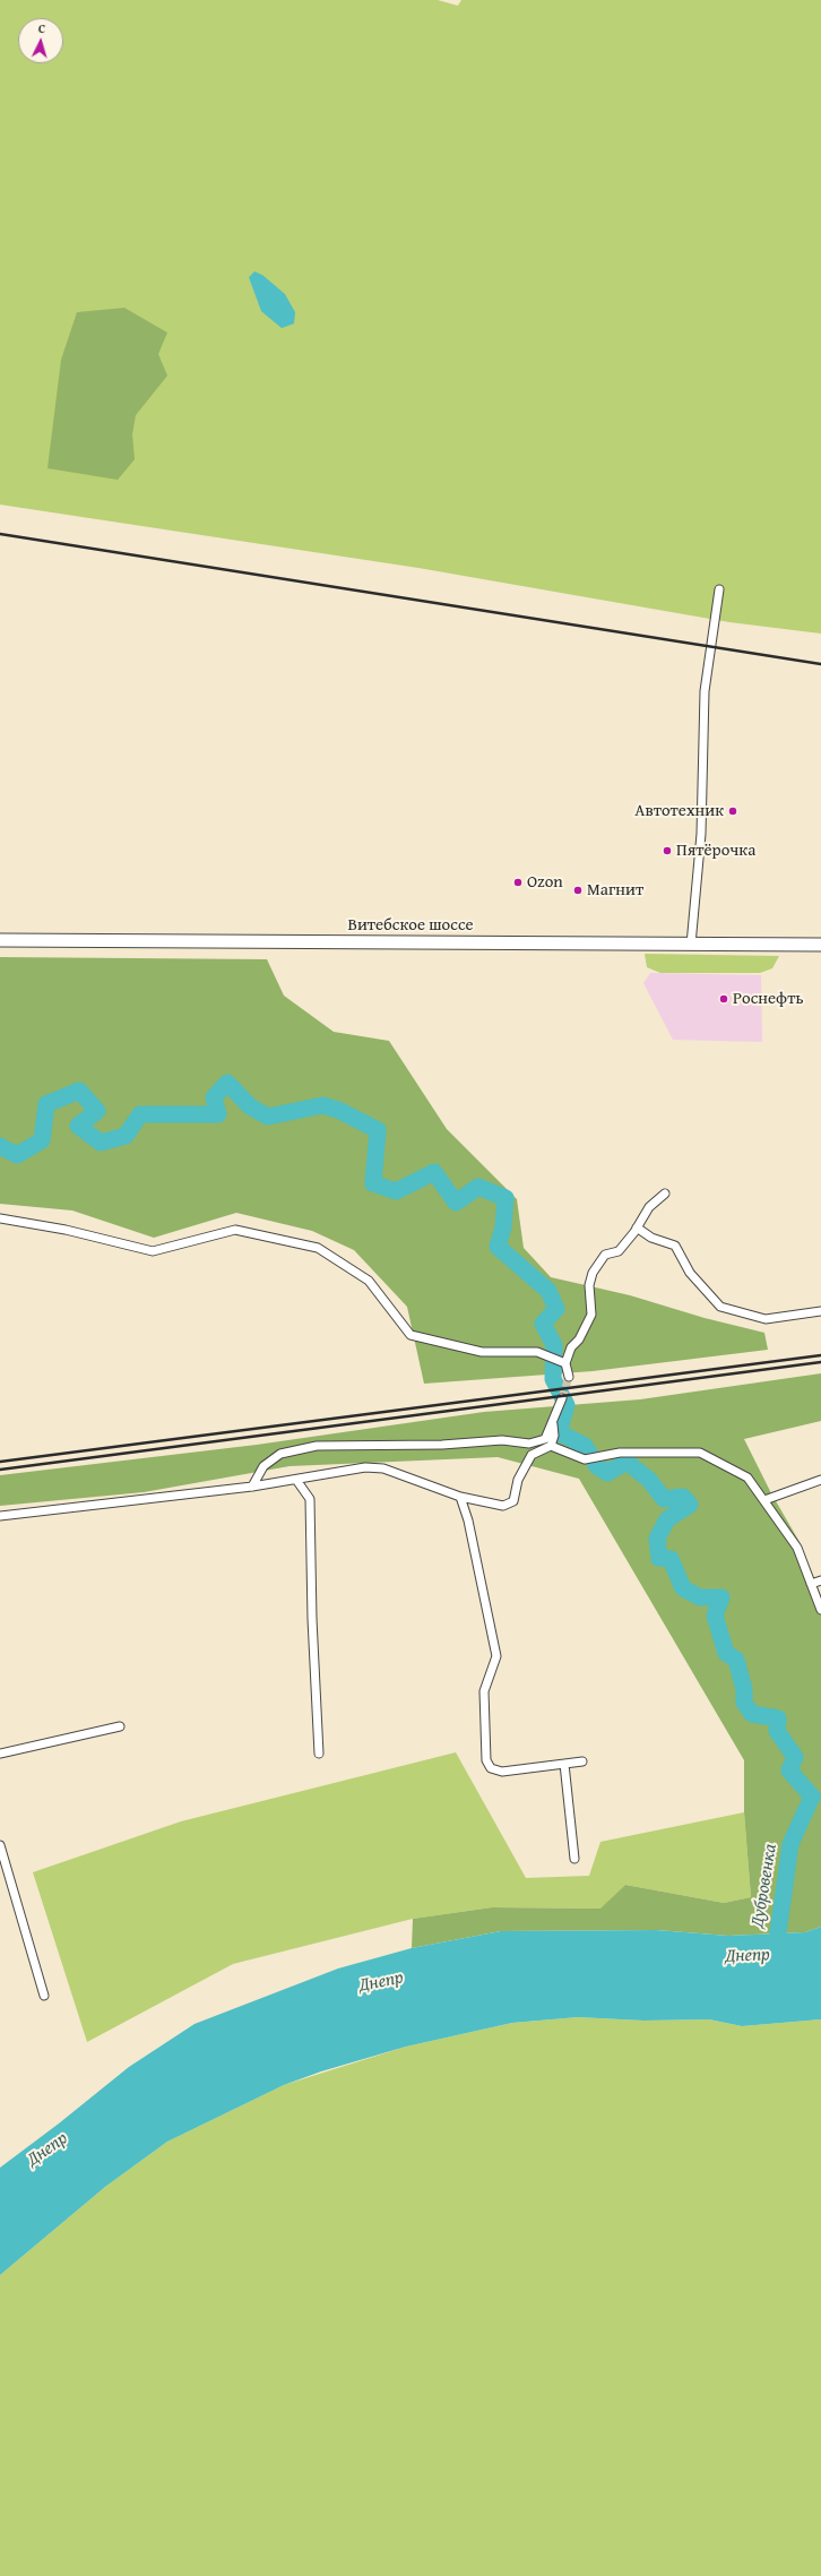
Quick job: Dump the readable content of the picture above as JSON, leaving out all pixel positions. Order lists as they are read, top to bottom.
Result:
{
  "streets": {
    "main road": ["Витебское шоссе"]
  },
  "water": ["Дубровенка", "Днепр"],
  "places": [
    "Автотехник",
    "Пятёрочка",
    "Ozon",
    "Магнит",
    "Роснефть"
  ],
  "north": "top"
}
